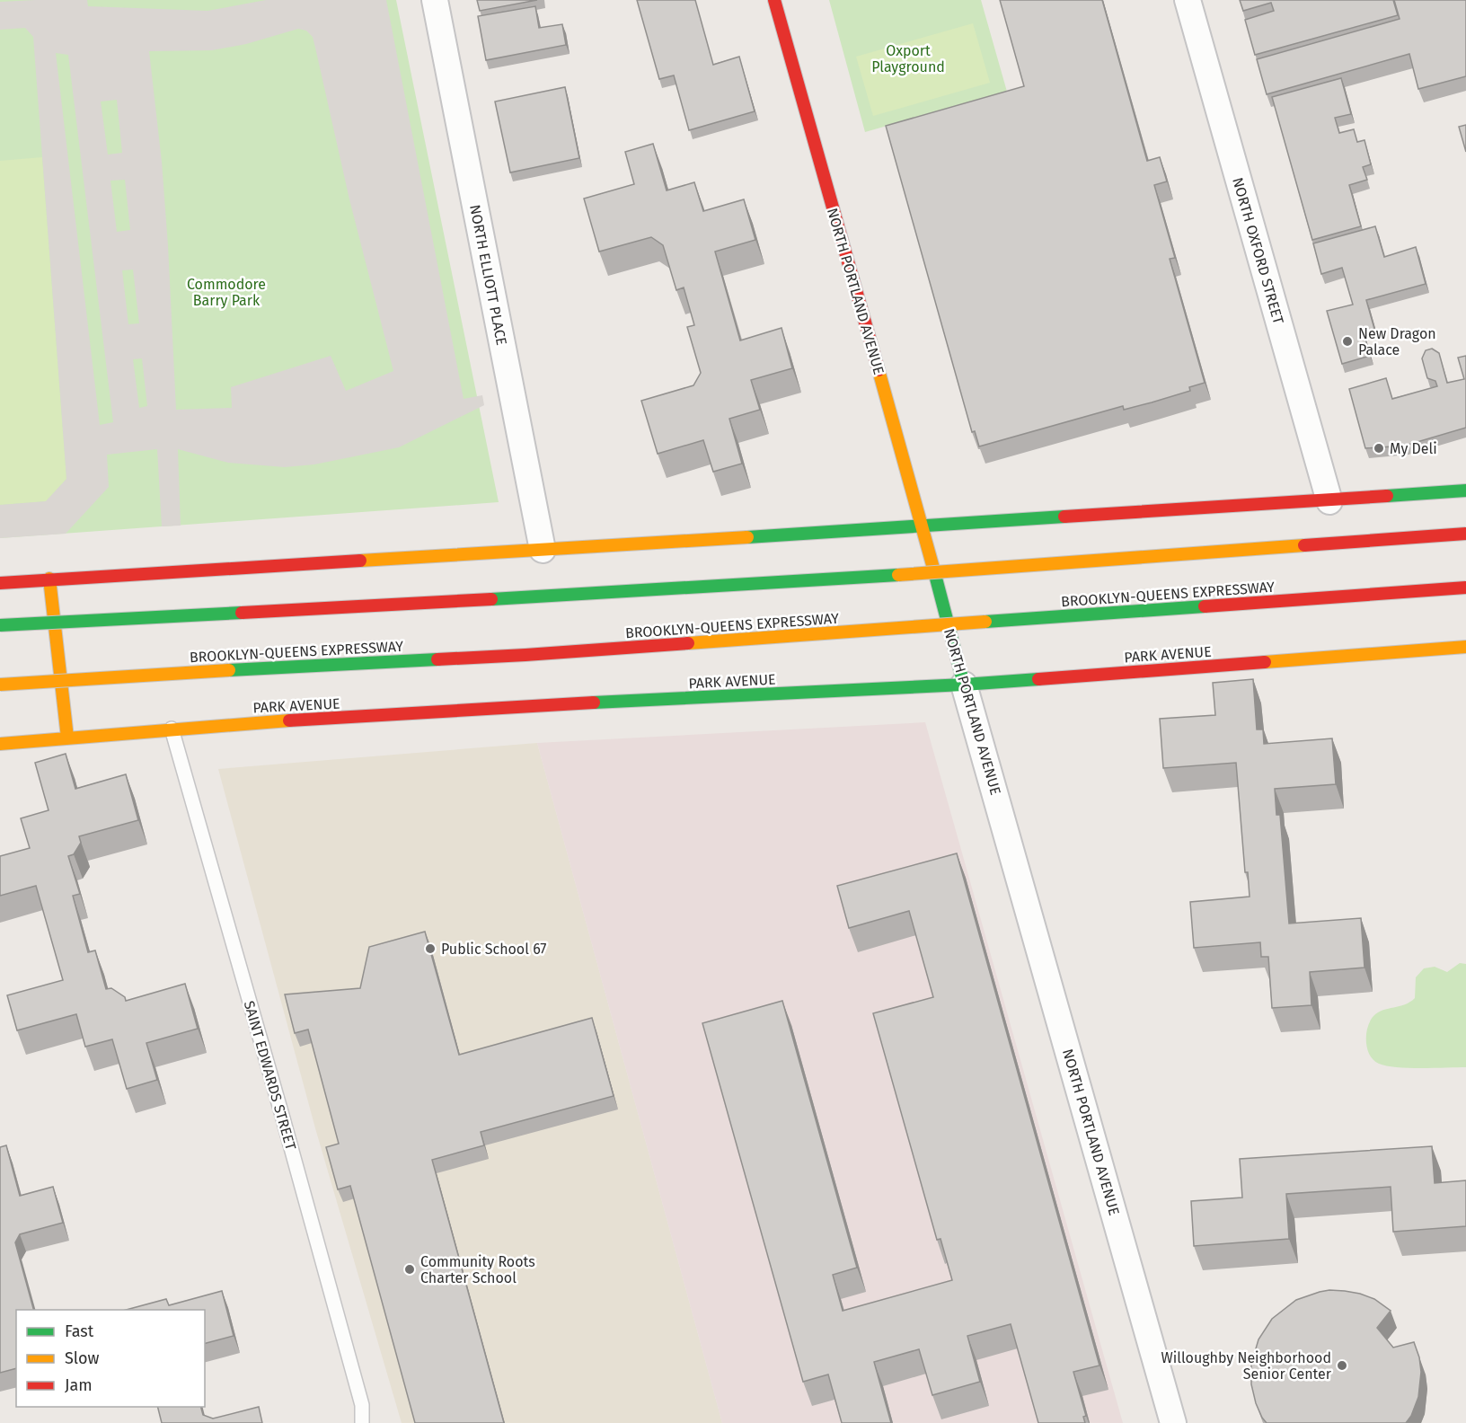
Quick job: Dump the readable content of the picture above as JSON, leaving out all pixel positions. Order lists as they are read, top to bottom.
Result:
{
  "streets": {
    "main road": ["NORTH PORTLAND AVENUE", "BROOKLYN-QUEENS EXPRESSWAY", "PARK AVENUE"],
    "street": ["NORTH OXFORD STREET", "NORTH ELLIOTT PLACE"],
    "lane": ["SAINT EDWARDS STREET"]
  },
  "crossings": [
    ["NORTH PORTLAND AVENUE", "PARK AVENUE"],
    ["PARK AVENUE", "SAINT EDWARDS STREET"]
  ],
  "parks": ["Oxport Playground", "Commodore Barry Park"],
  "places": [
    "New Dragon Palace",
    "My Deli",
    "Public School 67",
    "Community Roots Charter School",
    "Willoughby Neighborhood Senior Center"
  ],
  "legend": ["Fast", "Slow", "Jam"]
}
